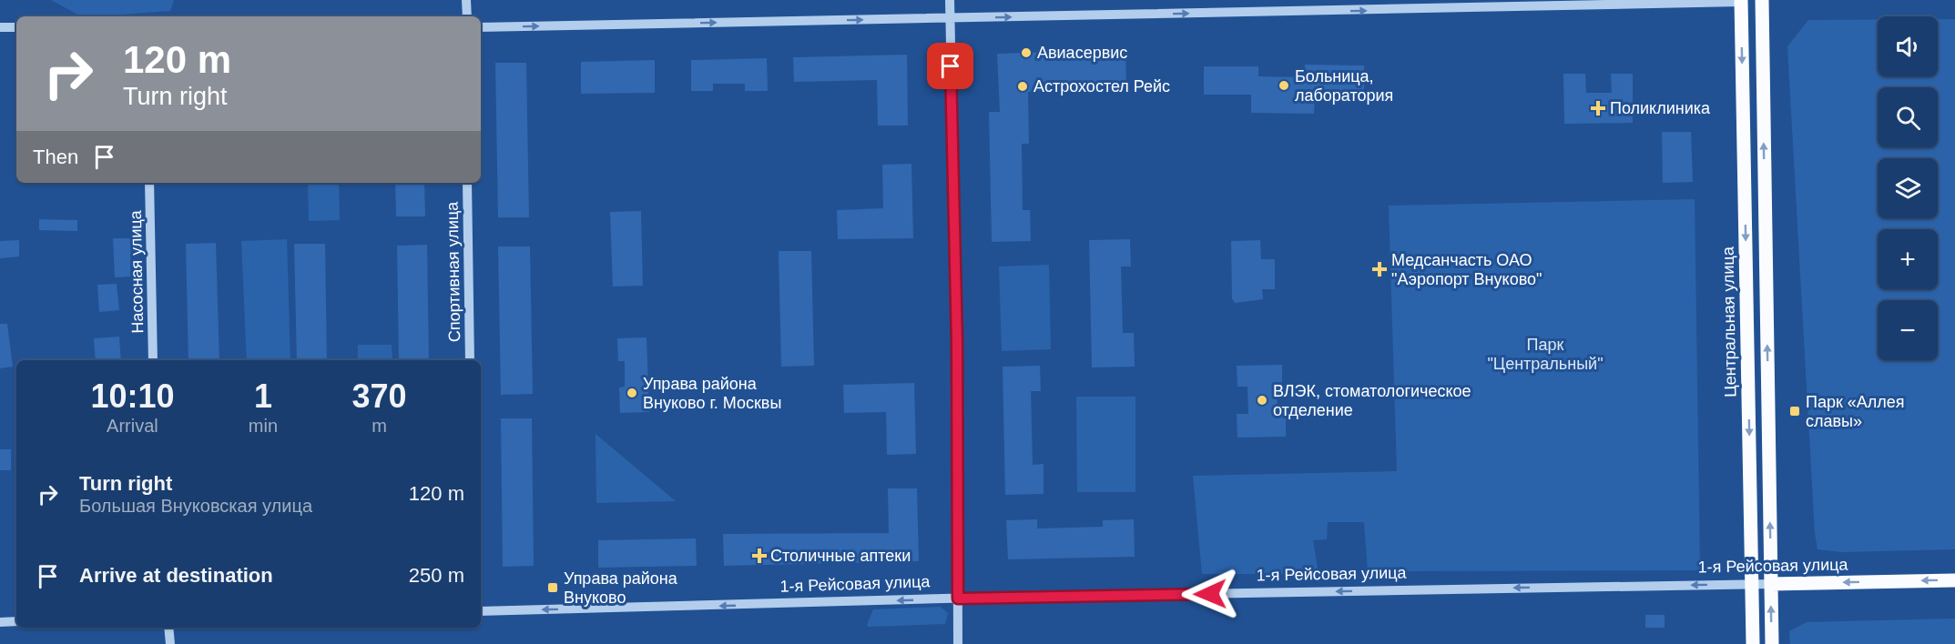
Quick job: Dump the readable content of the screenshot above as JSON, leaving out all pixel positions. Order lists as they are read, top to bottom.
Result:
{
  "streets": {
    "main road": ["Центральная улица", "1-я Рейсовая улица"],
    "street": ["Насосная улица", "Спортивная улица"]
  },
  "crossings": [
    ["Центральная улица", "1-я Рейсовая улица"]
  ],
  "one_way": ["1-я Рейсовая улица"],
  "parks": ["Парк \"Центральный\""],
  "places": {
    "other": [
      "Авиасервис",
      "Больница, лаборатория",
      "Астрохостел Рейс",
      "Управа района Внуково г. Москвы",
      "ВЛЭК, стоматологическое отделение"
    ],
    "health": ["Поликлиника", "Медсанчасть ОАО \"Аэропорт Внуково\"", "Столичные аптеки"],
    "transit": ["Парк «Аллея славы»", "Управа района Внуково"]
  },
  "page": {
    "map_buttons": ["+", "−"],
    "turn": ["120 m", "Turn right"],
    "then": "Then",
    "eta": [
      "10:10",
      "Arrival",
      "1",
      "min",
      "370",
      "m"
    ],
    "list": [
      {
        "name": "Turn right",
        "note": "Большая Внуковская улица",
        "value": "120 m"
      },
      {
        "name": "Arrive at destination",
        "value": "250 m"
      }
    ]
  }
}
